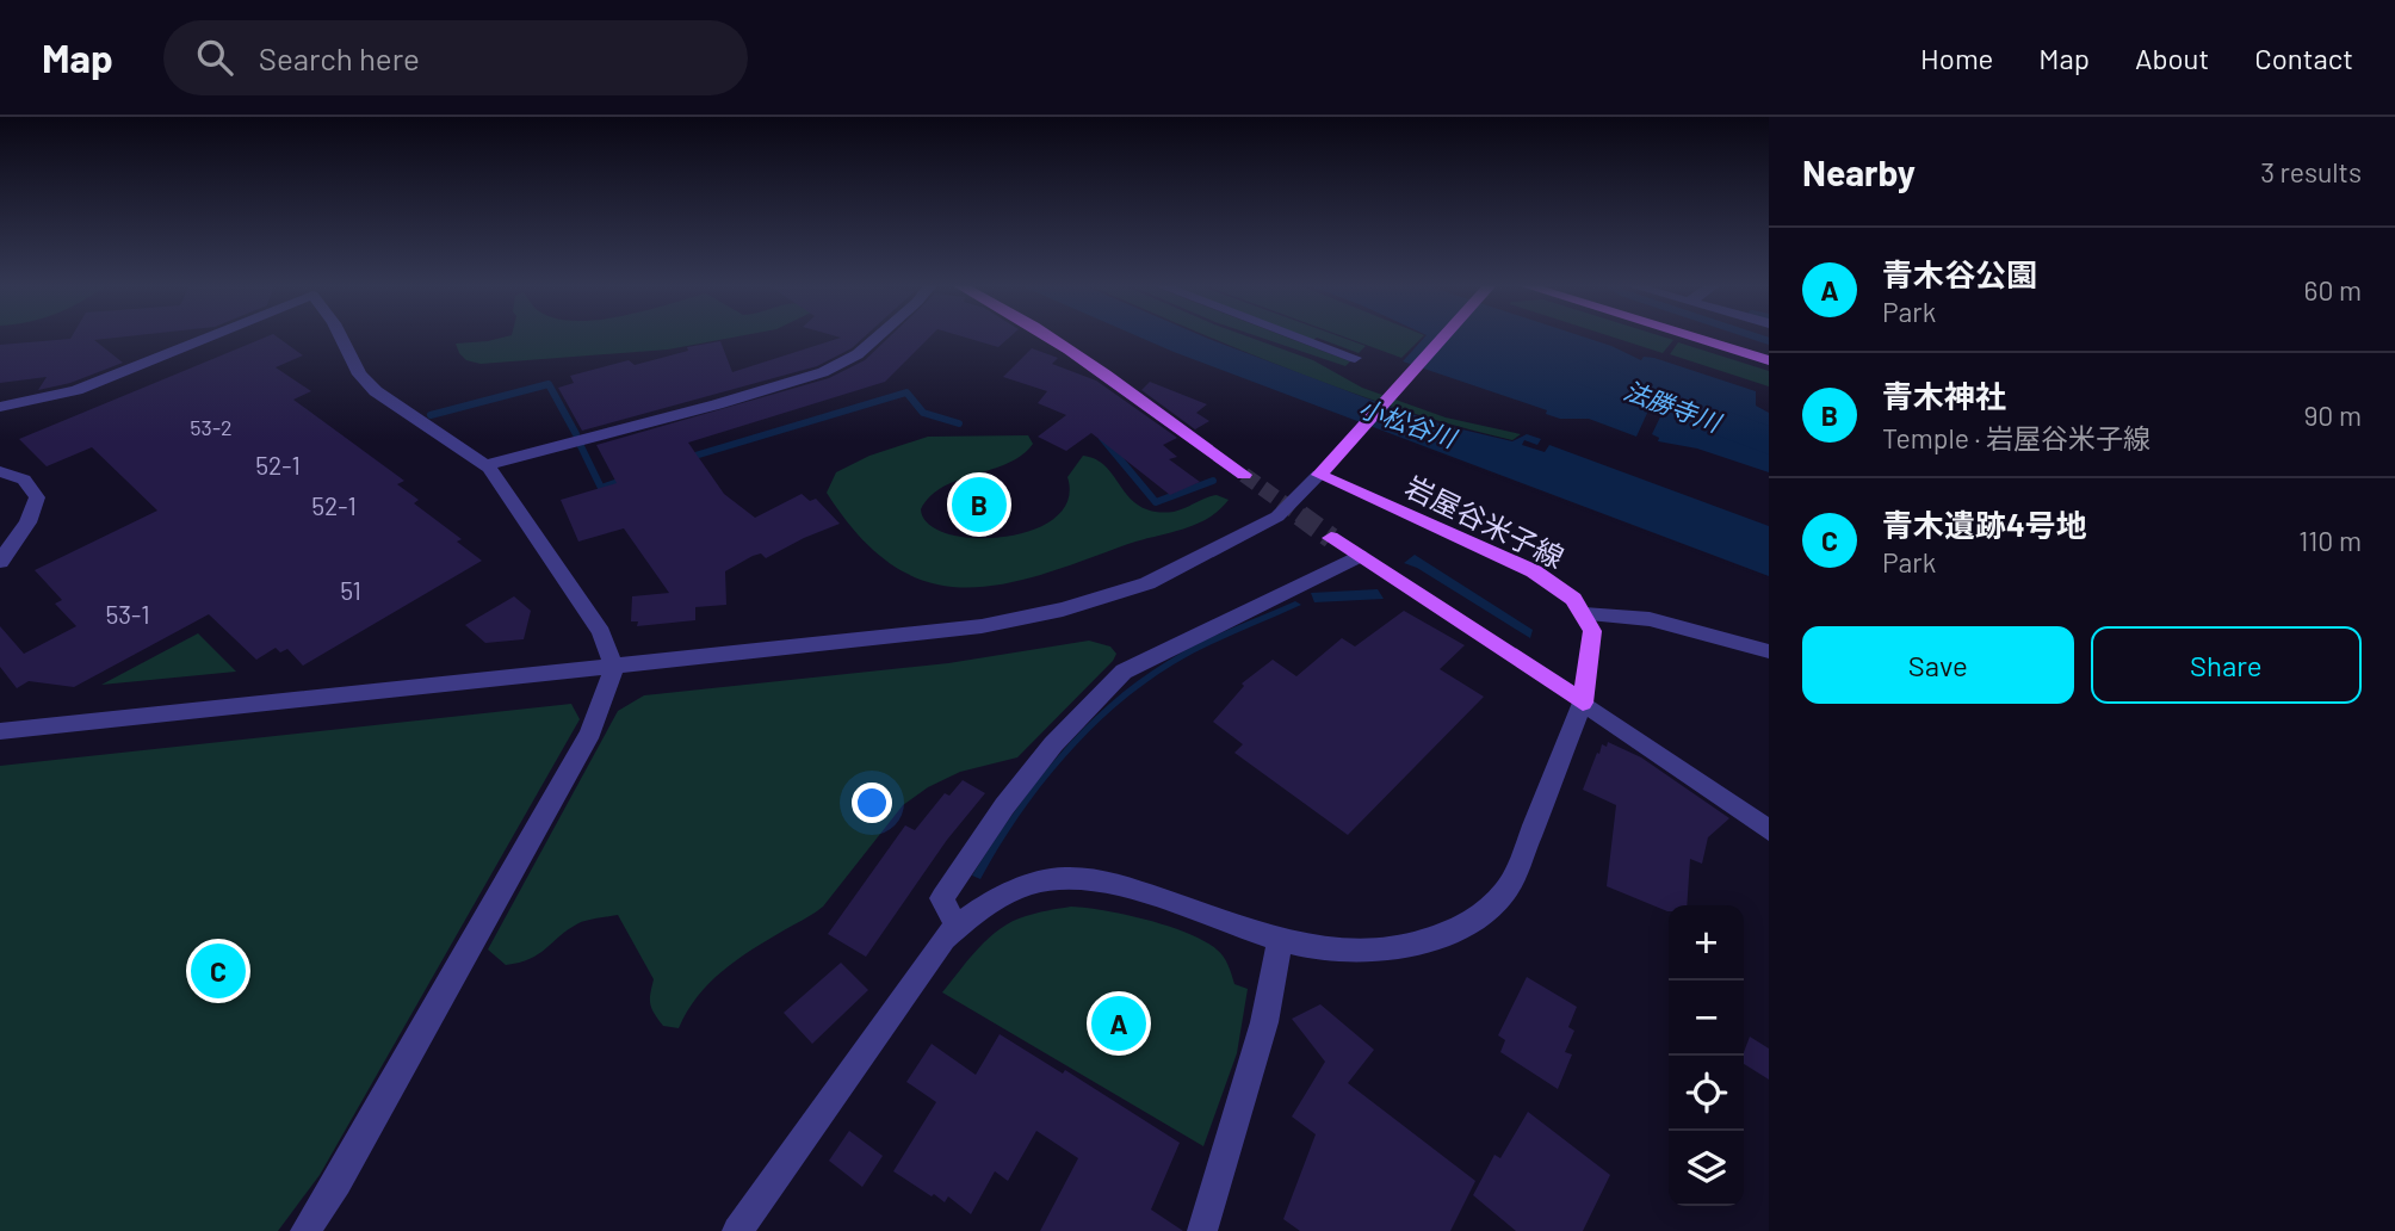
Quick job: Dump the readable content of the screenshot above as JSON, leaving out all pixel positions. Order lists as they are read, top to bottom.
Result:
{
  "streets": {
    "main road": ["岩屋谷米子線"]
  },
  "water": ["法勝寺川", "小松谷川"],
  "house_numbers": [
    "53-2",
    "52-1",
    "52-1",
    "51",
    "53-1"
  ],
  "page": {
    "header": "Map",
    "search": "Search here",
    "nav": [
      "Home",
      "Map",
      "About",
      "Contact"
    ],
    "heading": ["Nearby", "3 results"],
    "list": [
      {
        "mark": "A",
        "name": "青木谷公園",
        "note": "Park",
        "value": "60 m"
      },
      {
        "mark": "B",
        "name": "青木神社",
        "note": "Temple · 岩屋谷米子線",
        "value": "90 m"
      },
      {
        "mark": "C",
        "name": "青木遺跡4号地",
        "note": "Park",
        "value": "110 m"
      }
    ],
    "pins": ["B", "C", "A"],
    "buttons": ["Save", "Share"],
    "map_buttons": ["+", "−"]
  }
}
